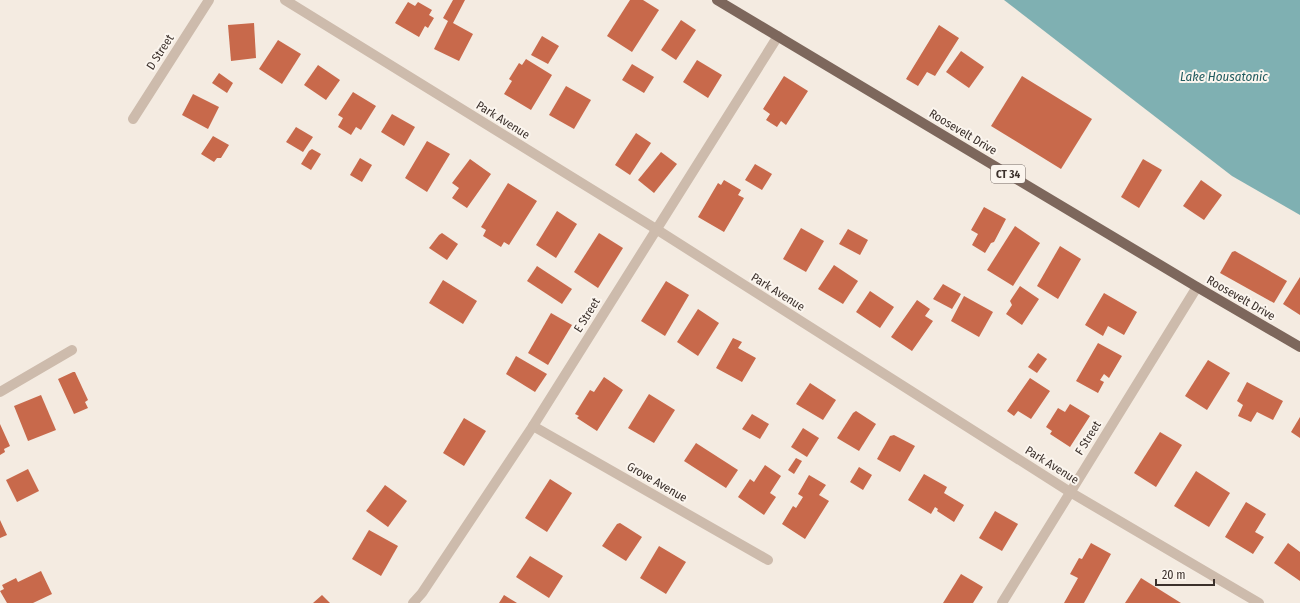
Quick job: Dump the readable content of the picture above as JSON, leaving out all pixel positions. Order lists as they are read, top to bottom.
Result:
{
  "streets": {
    "main road": ["Roosevelt Drive", "CT 34"],
    "street": [
      "D Street",
      "Park Avenue",
      "E Street",
      "F Street",
      "Grove Avenue"
    ]
  },
  "crossings": [
    ["Park Avenue", "E Street"],
    ["Park Avenue", "F Street"],
    ["Roosevelt Drive", "E Street"],
    ["Roosevelt Drive", "F Street"],
    ["E Street", "Grove Avenue"]
  ],
  "water": ["Lake Housatonic"],
  "scale_bar": "20 m"
}
